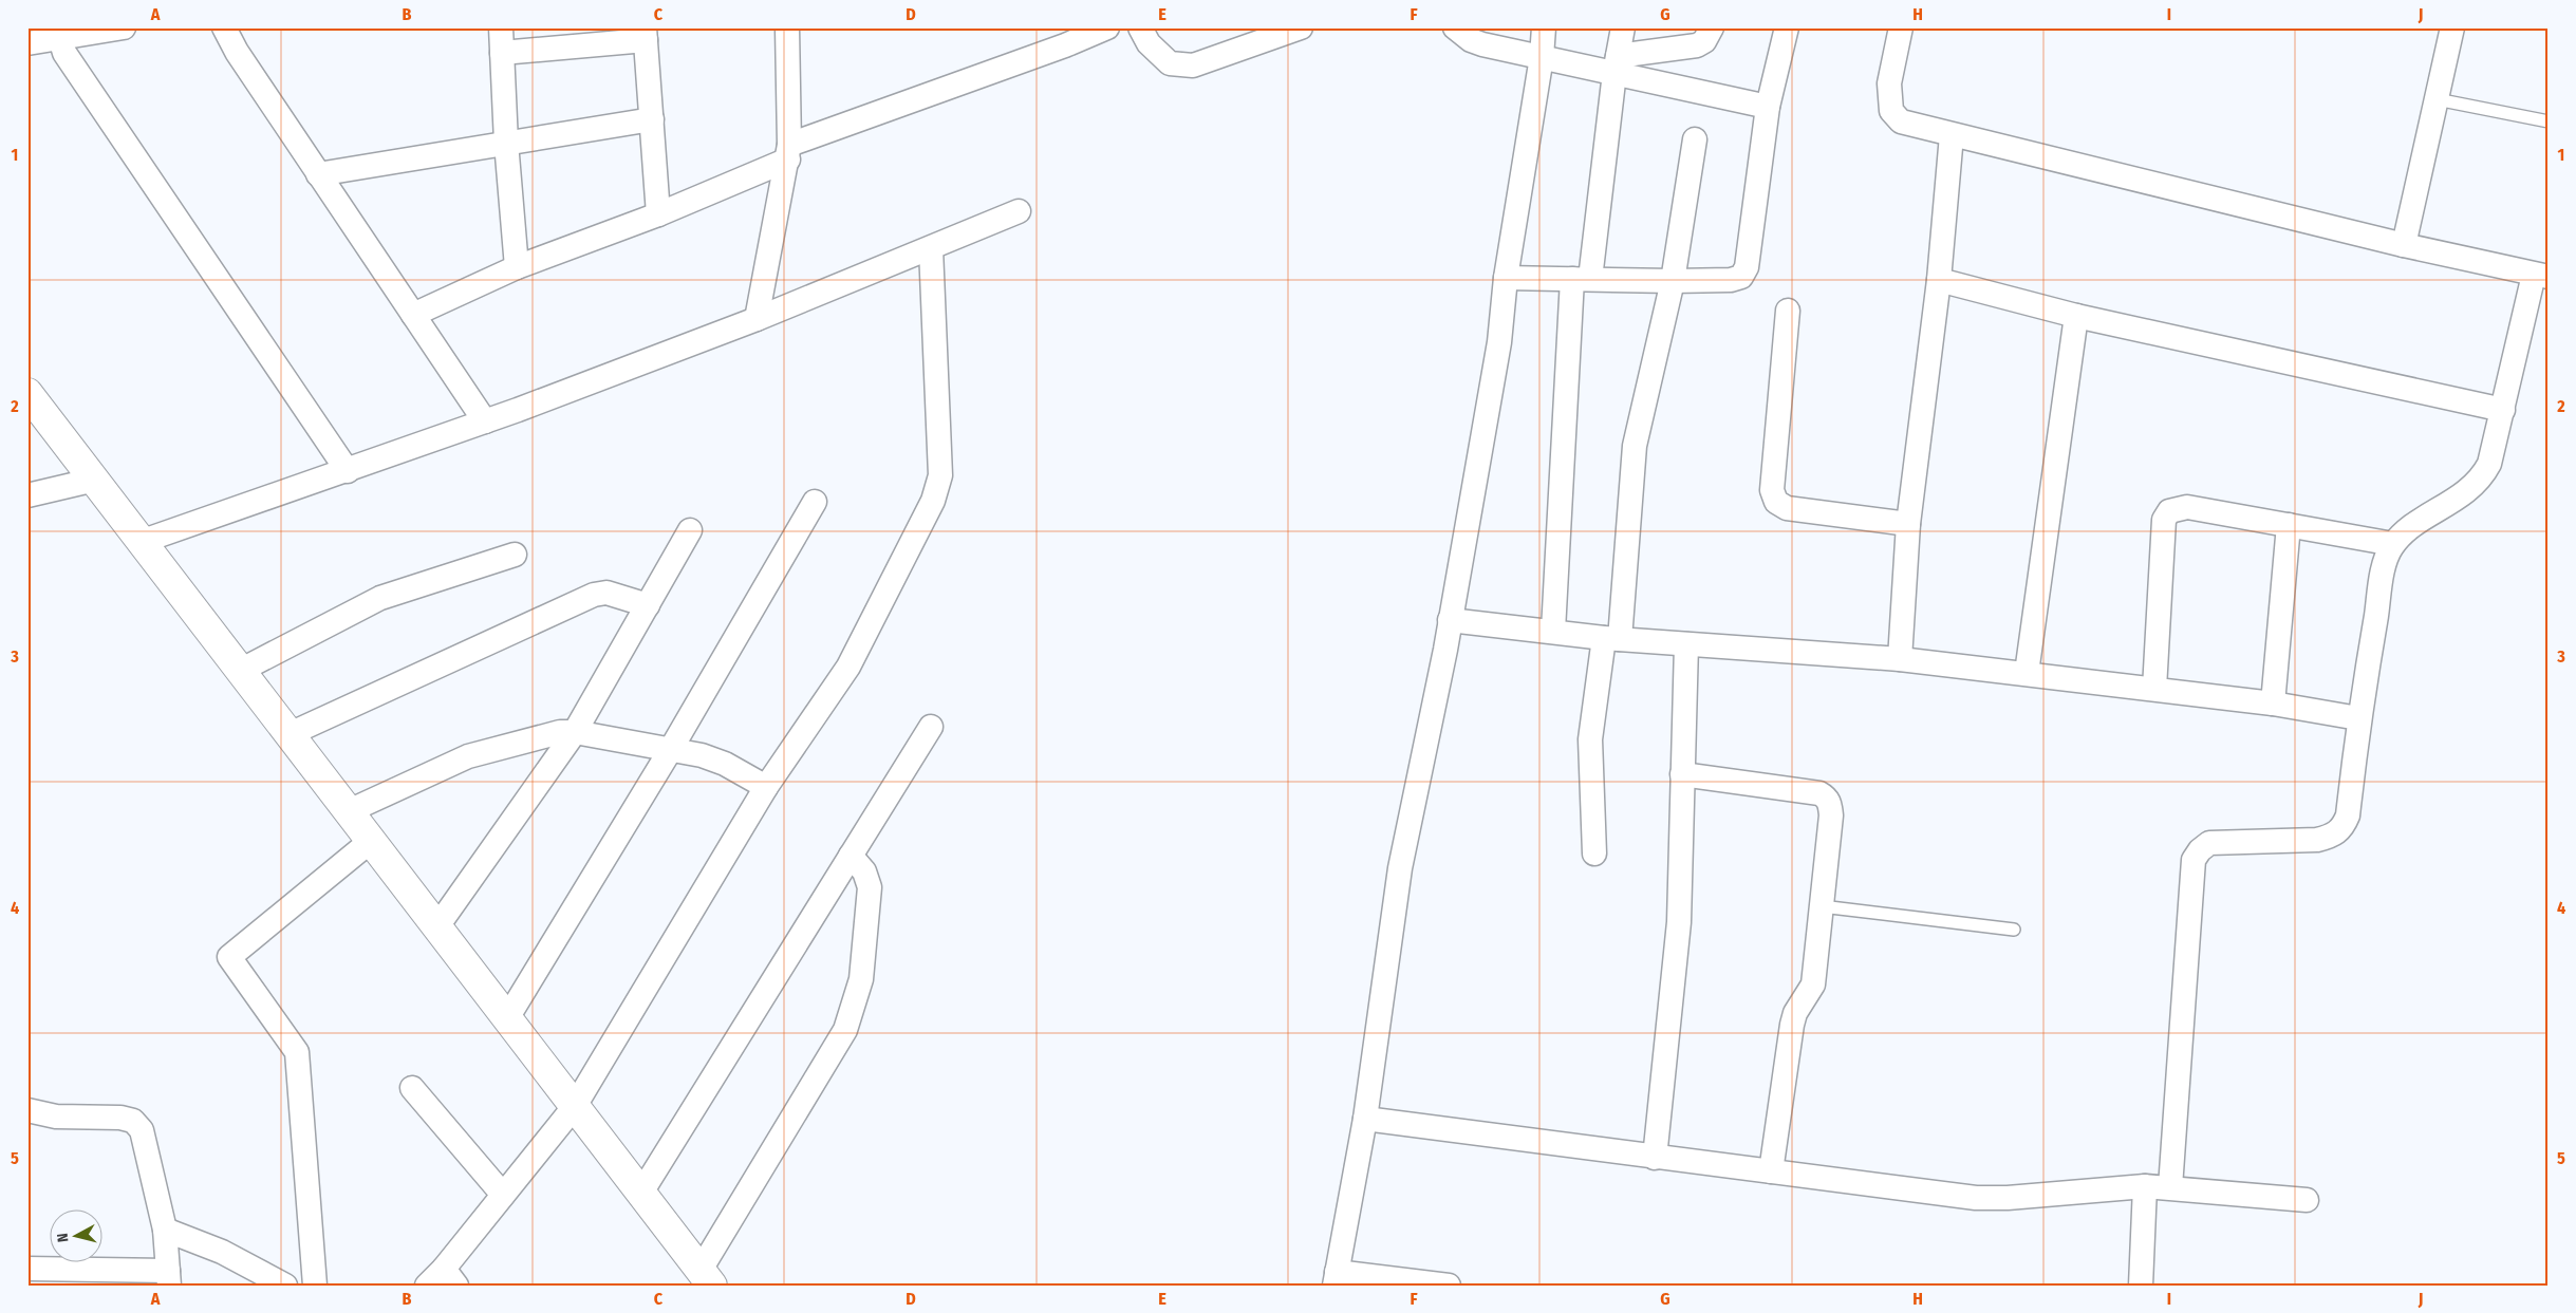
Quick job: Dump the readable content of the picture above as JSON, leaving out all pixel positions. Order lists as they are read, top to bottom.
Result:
{
  "north": "left",
  "grid": {
    "columns": [
      "A",
      "B",
      "C",
      "D",
      "E",
      "F",
      "G",
      "H",
      "I",
      "J"
    ],
    "rows": [
      "1",
      "2",
      "3",
      "4",
      "5"
    ]
  }
}
